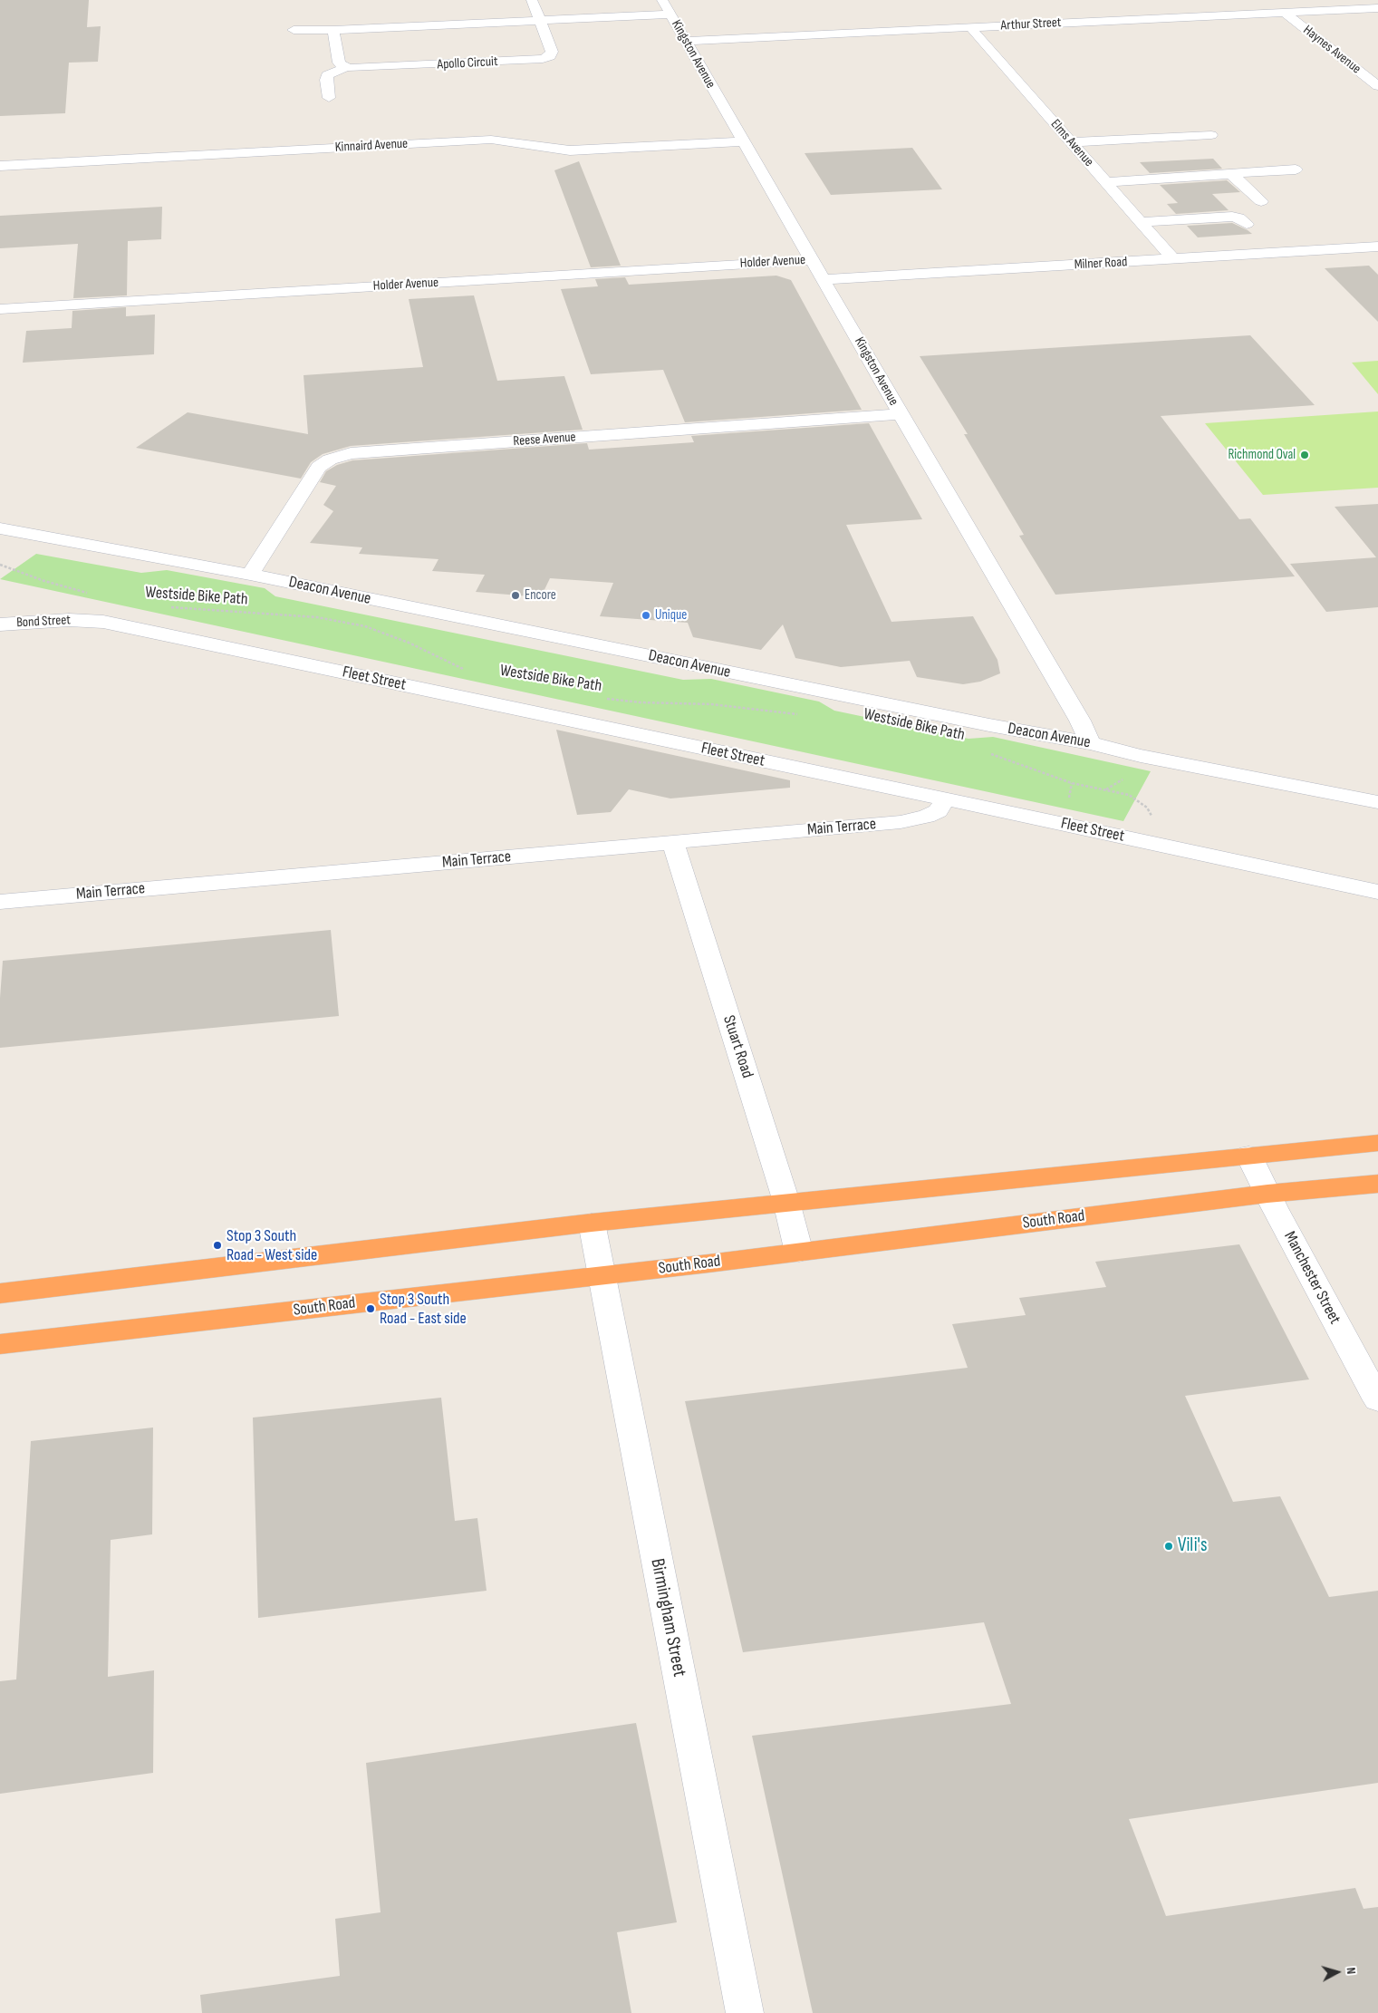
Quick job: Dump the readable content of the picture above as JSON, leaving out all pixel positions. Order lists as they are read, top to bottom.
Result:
{
  "streets": {
    "highway": ["South Road"],
    "street": [
      "Arthur Street",
      "Haynes Avenue",
      "Kingston Avenue",
      "Apollo Circuit",
      "Elms Avenue",
      "Kinnaird Avenue",
      "Holder Avenue",
      "Milner Road",
      "Reese Avenue",
      "Deacon Avenue",
      "Bond Street",
      "Fleet Street",
      "Main Terrace",
      "Stuart Road",
      "Manchester Street",
      "Birmingham Street"
    ],
    "path": ["Westside Bike Path"]
  },
  "crossings": [
    ["Arthur Street", "Haynes Avenue"],
    ["Arthur Street", "Kingston Avenue"],
    ["Arthur Street", "Elms Avenue"],
    ["Kingston Avenue", "Kinnaird Avenue"],
    ["Kingston Avenue", "Holder Avenue"],
    ["Kingston Avenue", "Milner Road"],
    ["Kingston Avenue", "Reese Avenue"],
    ["Kingston Avenue", "Deacon Avenue"],
    ["Elms Avenue", "Milner Road"],
    ["Reese Avenue", "Deacon Avenue"],
    ["Bond Street", "Fleet Street"],
    ["Fleet Street", "Main Terrace"],
    ["Main Terrace", "Stuart Road"],
    ["Stuart Road", "South Road"],
    ["South Road", "Manchester Street"],
    ["South Road", "Birmingham Street"]
  ],
  "places": [
    "Richmond Oval",
    "Encore",
    "Unique",
    "Stop 3 South Road - West side",
    "Stop 3 South Road - East side",
    "Vili's"
  ],
  "north": "right"
}
